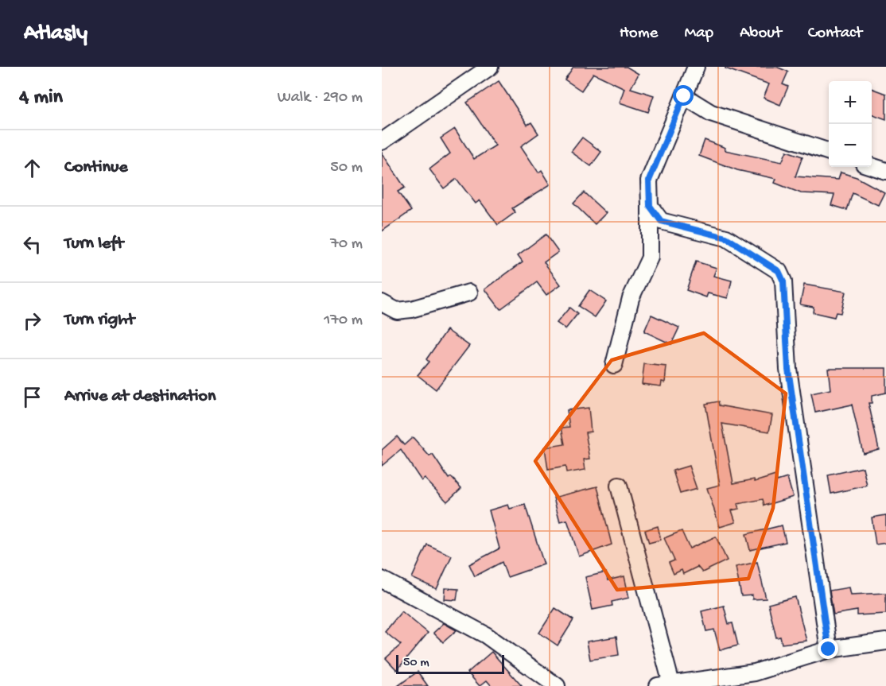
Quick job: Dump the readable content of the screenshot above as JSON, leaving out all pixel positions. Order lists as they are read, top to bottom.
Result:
{
  "scale_bar": "50 m",
  "page": {
    "header": "Atlasly",
    "nav": [
      "Home",
      "Map",
      "About",
      "Contact"
    ],
    "heading": ["4 min", "Walk · 290 m"],
    "map_buttons": ["+", "−"],
    "list": [
      ["Continue", "50 m"],
      ["Turn left", "70 m"],
      ["Turn right", "170 m"],
      "Arrive at destination"
    ],
    "scale": "50 m"
  }
}
